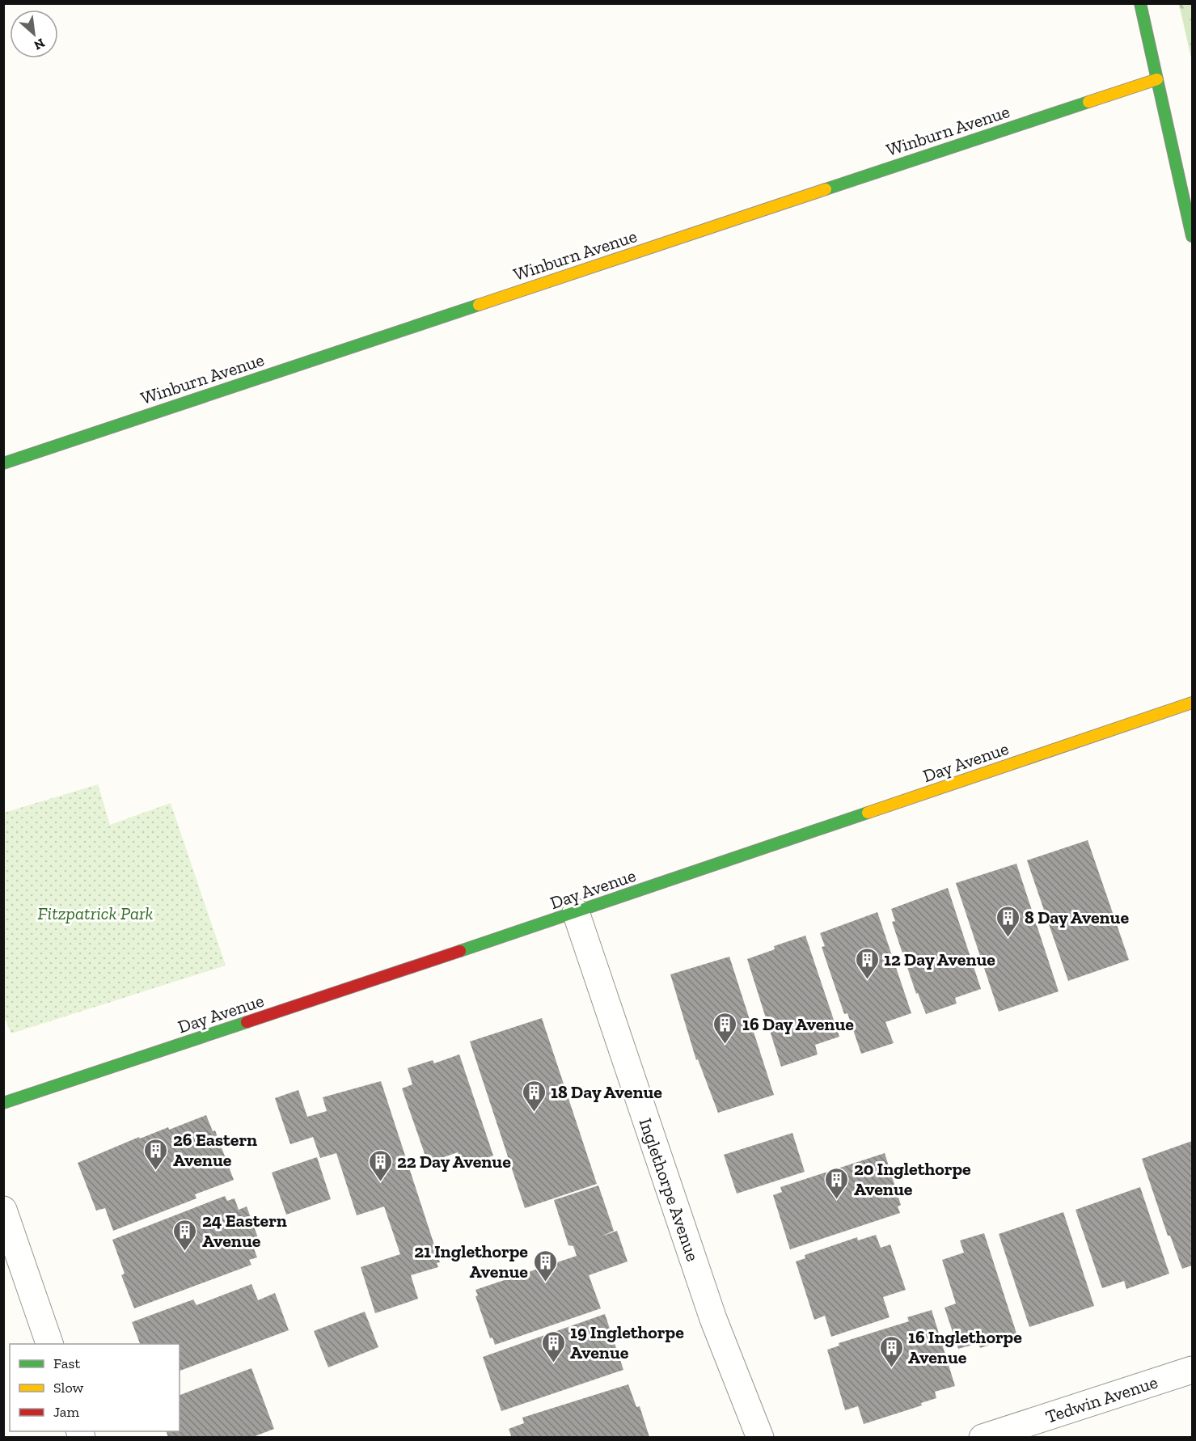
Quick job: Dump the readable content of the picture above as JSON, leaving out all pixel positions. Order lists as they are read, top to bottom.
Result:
{
  "streets": {
    "street": [
      "Winburn Avenue",
      "Day Avenue",
      "Inglethorpe Avenue",
      "Tedwin Avenue"
    ]
  },
  "crossings": [
    ["Day Avenue", "Inglethorpe Avenue"]
  ],
  "parks": ["Fitzpatrick Park"],
  "places": {
    "building": [
      "8 Day Avenue",
      "12 Day Avenue",
      "16 Day Avenue",
      "18 Day Avenue",
      "26 Eastern Avenue",
      "22 Day Avenue",
      "20 Inglethorpe Avenue",
      "24 Eastern Avenue",
      "21 Inglethorpe Avenue",
      "19 Inglethorpe Avenue",
      "16 Inglethorpe Avenue"
    ]
  },
  "legend": ["Fast", "Slow", "Jam"],
  "north": "bottom right"
}
